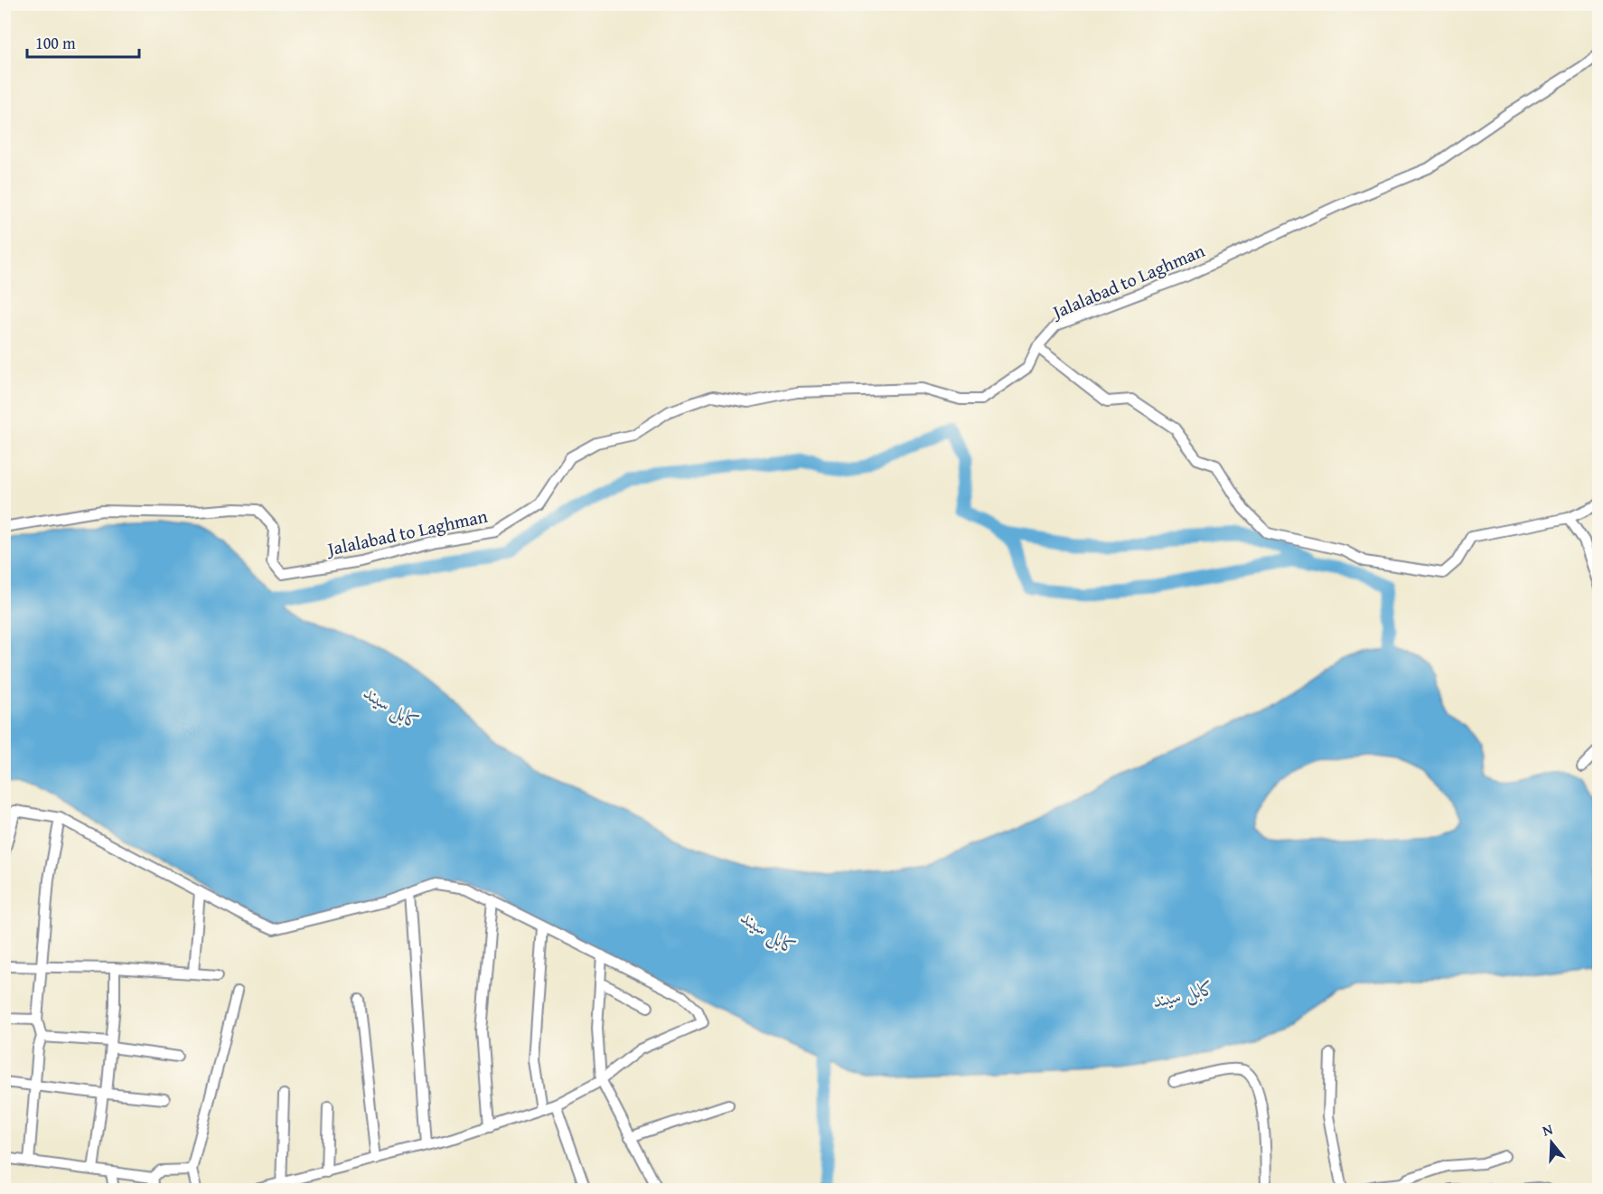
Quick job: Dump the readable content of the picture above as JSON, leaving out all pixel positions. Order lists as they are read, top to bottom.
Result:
{
  "streets": {
    "street": ["Jalalabad to Laghman"]
  },
  "water": ["کابل سيند"],
  "scale_bar": "100 m",
  "north": "top"
}
